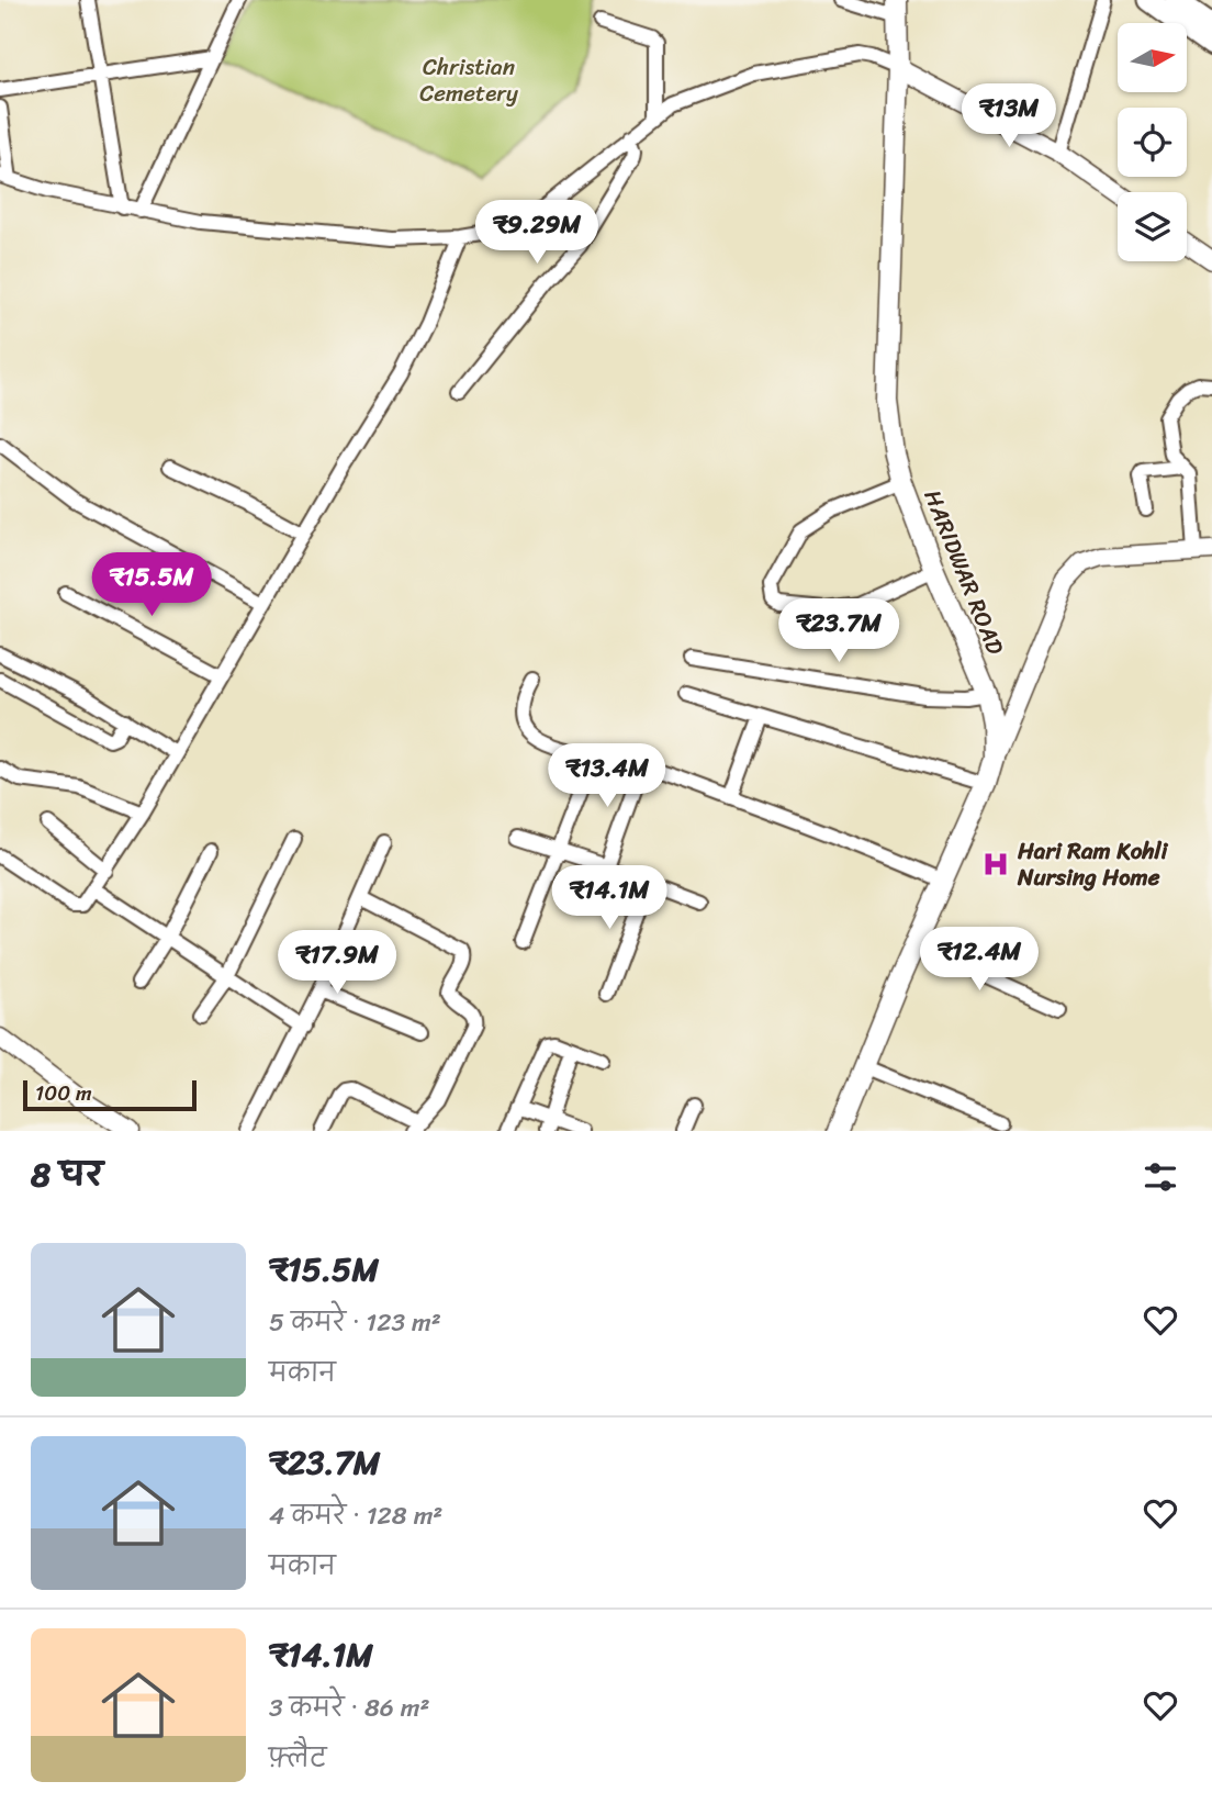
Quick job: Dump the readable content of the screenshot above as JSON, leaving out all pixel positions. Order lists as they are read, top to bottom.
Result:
{
  "streets": {
    "main road": ["HARIDWAR ROAD"]
  },
  "parks": ["Christian Cemetery"],
  "places": {
    "hospital": ["Hari Ram Kohli Nursing Home"]
  },
  "scale_bar": "100 m",
  "north": "right",
  "page": {
    "price": [
      "₹13M",
      "₹9.29M",
      "₹15.5M",
      "₹23.7M",
      "₹13.4M",
      "₹14.1M",
      "₹12.4M",
      "₹17.9M"
    ],
    "scale": "100 m",
    "heading": "8 घर",
    "list": [
      {
        "name": "₹15.5M",
        "note": "5 कमरे · 123 m² · मकान"
      },
      {
        "name": "₹23.7M",
        "note": "4 कमरे · 128 m² · मकान"
      },
      {
        "name": "₹14.1M",
        "note": "3 कमरे · 86 m² · फ़्लैट"
      }
    ]
  }
}
